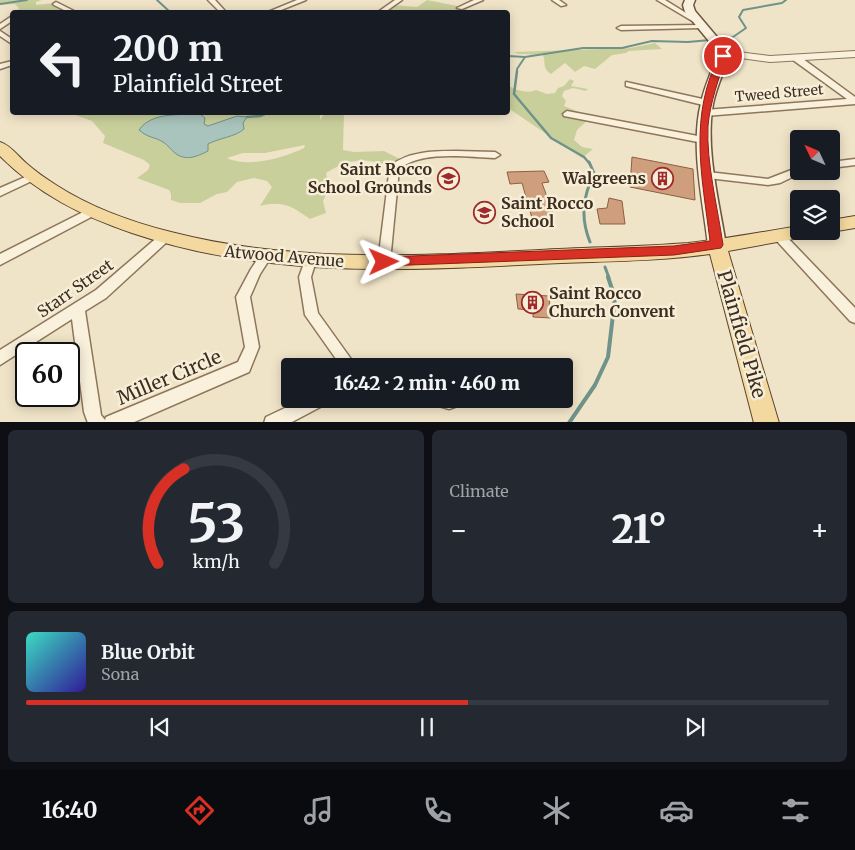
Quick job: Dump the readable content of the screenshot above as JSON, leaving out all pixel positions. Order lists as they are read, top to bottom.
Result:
{
  "streets": {
    "main road": ["Atwood Avenue", "Plainfield Pike"],
    "street": ["Tweed Street", "Starr Street", "Miller Circle"]
  },
  "crossings": [
    ["Atwood Avenue", "Starr Street"],
    ["Atwood Avenue", "Plainfield Pike"],
    ["Atwood Avenue", "Miller Circle"]
  ],
  "places": {
    "school or university": ["Saint Rocco School Grounds", "Saint Rocco School"],
    "building": ["Walgreens", "Saint Rocco Church Convent"]
  },
  "north": "top left",
  "page": {
    "turn": ["200 m", "Plainfield Street"],
    "limit": "60",
    "trip": "16:42 · 2 min · 460 m",
    "tile": "Climate",
    "heat": ["−", "21°", "+"],
    "song": ["Blue Orbit", "Sona"],
    "tabs": "16:40",
    "gauge": ["53", "km/h"]
  }
}
